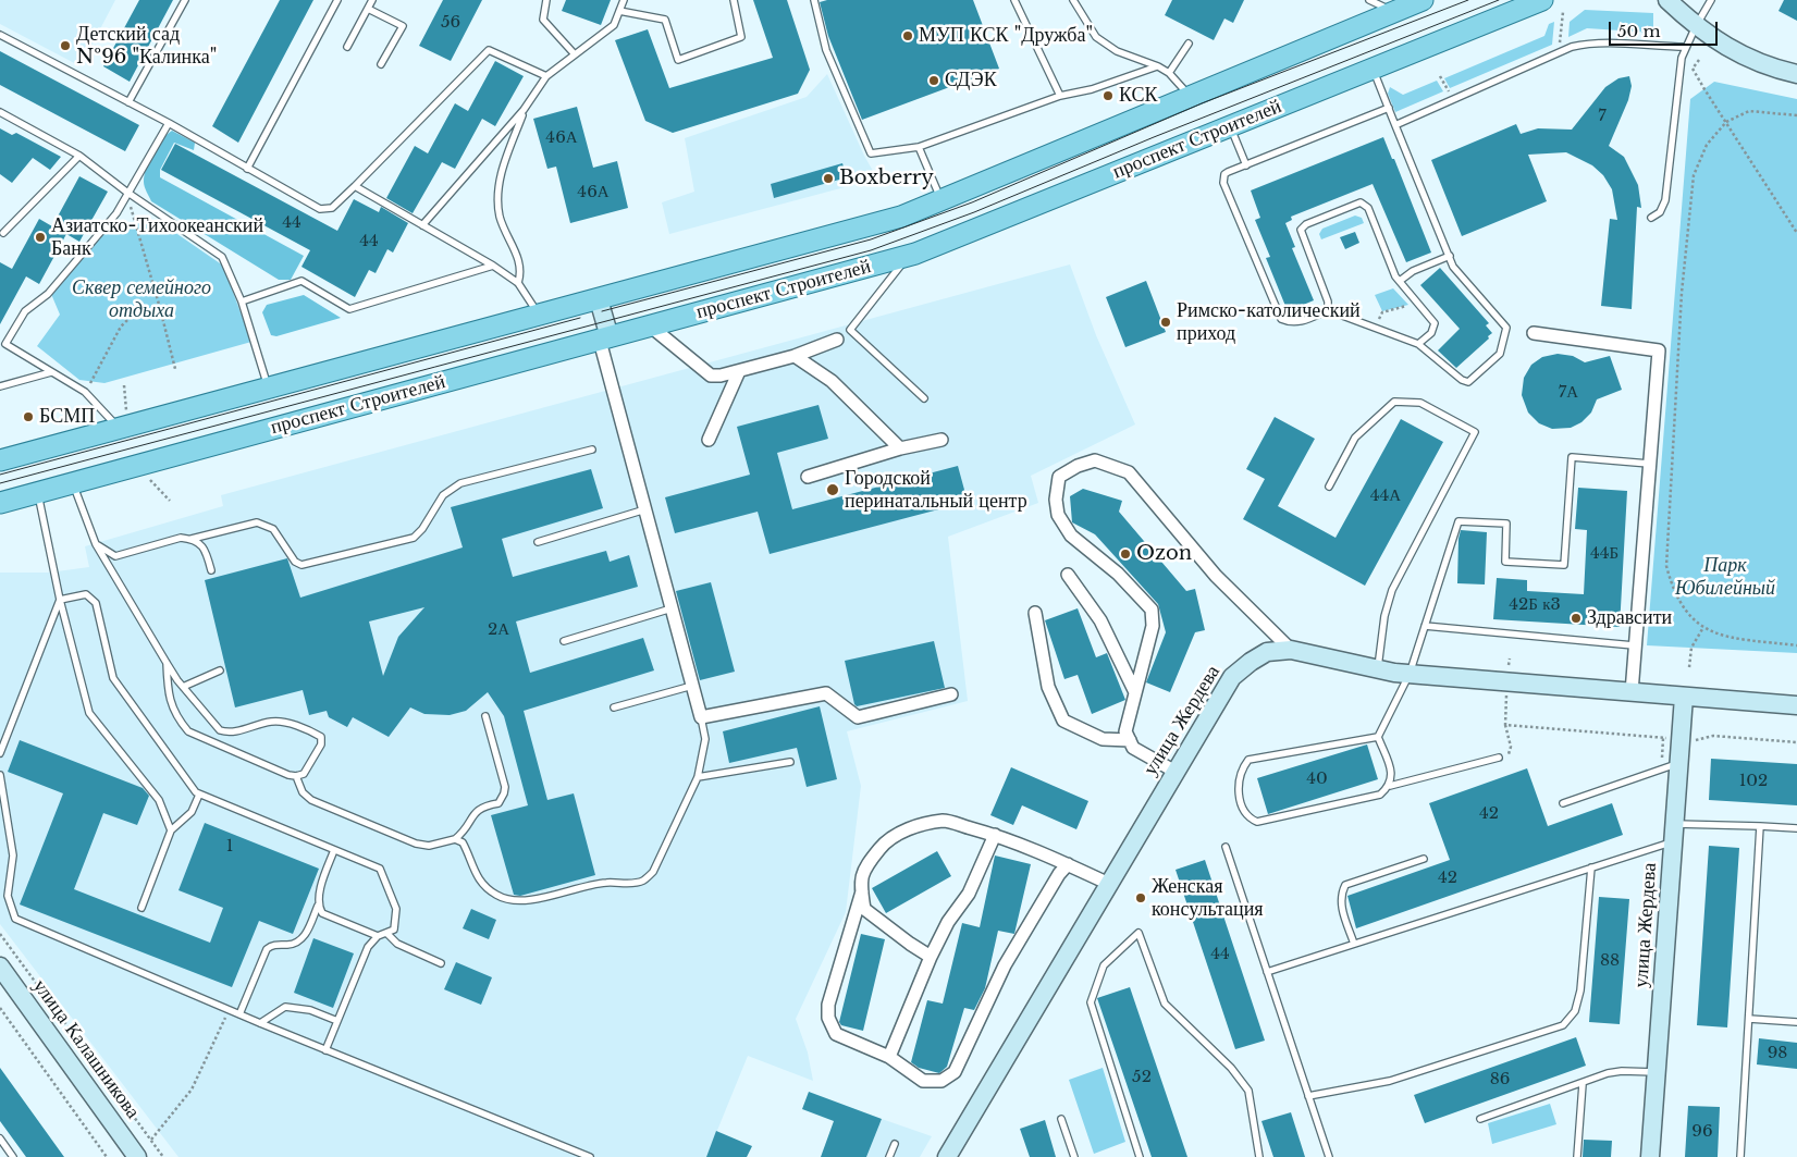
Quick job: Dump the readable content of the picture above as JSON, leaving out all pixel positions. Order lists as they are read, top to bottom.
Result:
{
  "streets": {
    "main road": ["проспект Строителей", "улица Жердева", "улица Калашникова"]
  },
  "parks": ["Сквер семейного отдыха", "Парк Юбилейный"],
  "places": [
    "МУП КСК \"Дружба\"",
    "Детский сад №96 \"Калинка\"",
    "СДЭК",
    "КСК",
    "Boxberry",
    "Азиатско-Тихоокеанский Банк",
    "Римско-католический приход",
    "БСМП",
    "Городской перинатальный центр",
    "Ozon",
    "Здравсити",
    "Женская консультация"
  ],
  "house_numbers": [
    "56",
    "7",
    "46А",
    "46А",
    "44",
    "44",
    "7А",
    "44А",
    "44Б",
    "42Б к3",
    "2А",
    "40",
    "102",
    "42",
    "1",
    "42",
    "44",
    "88",
    "98",
    "52",
    "86",
    "96"
  ],
  "scale_bar": "50 m"
}
